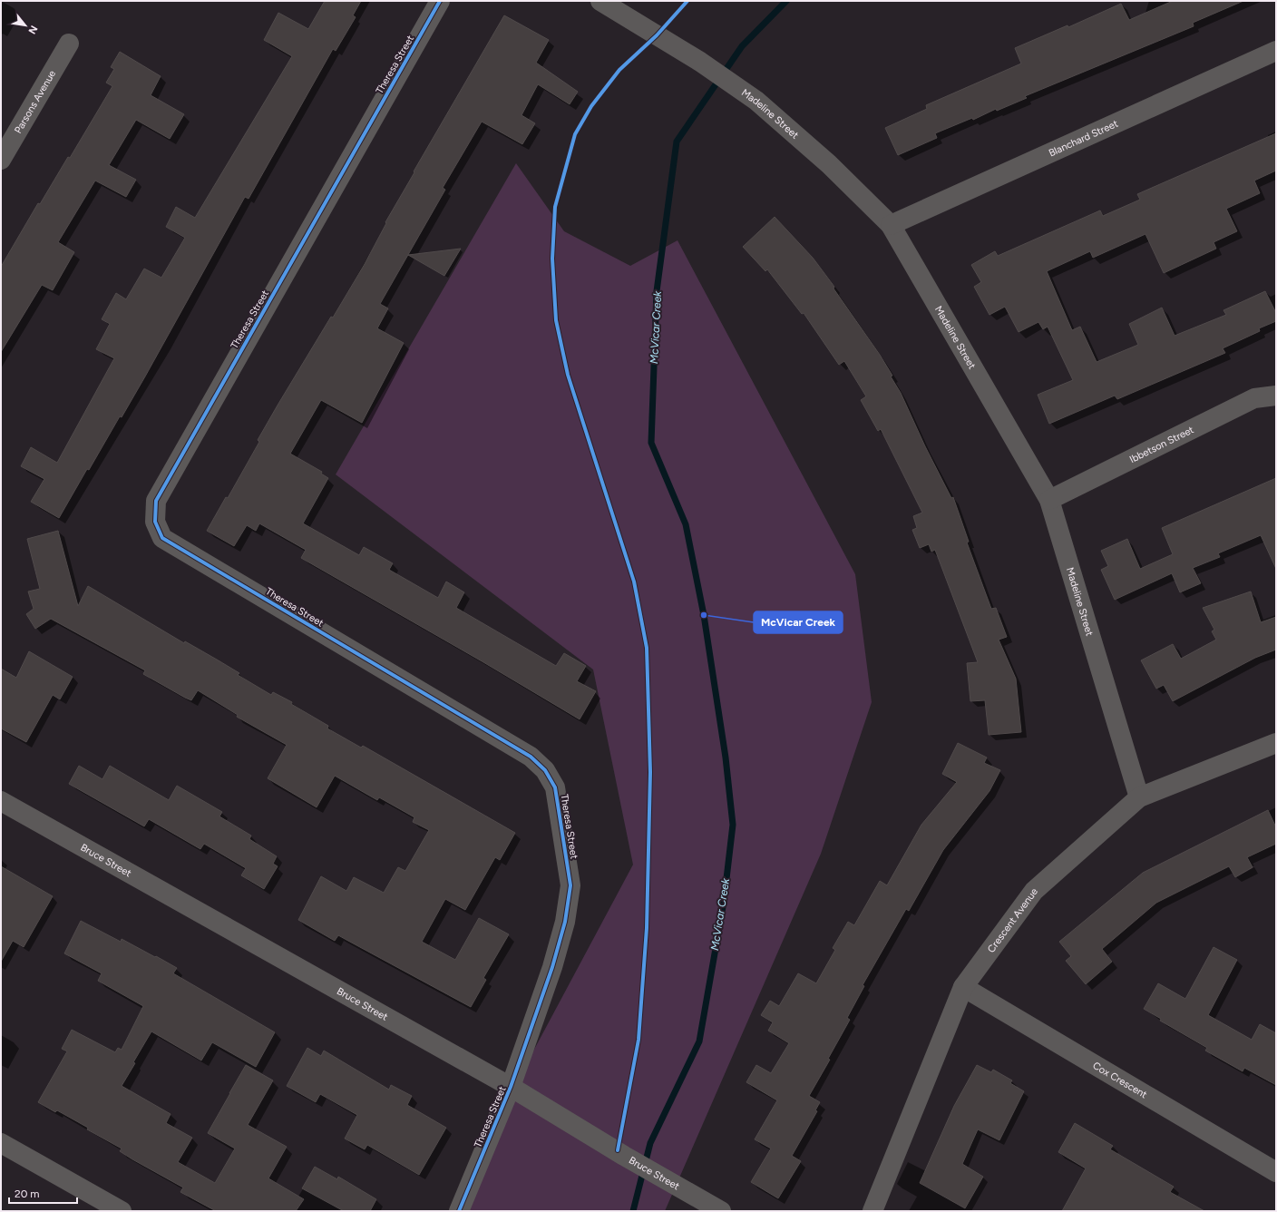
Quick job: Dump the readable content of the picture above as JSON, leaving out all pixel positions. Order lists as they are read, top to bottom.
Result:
{
  "streets": {
    "street": [
      "Theresa Street",
      "Parsons Avenue",
      "Madeline Street",
      "Blanchard Street",
      "Ibbetson Street",
      "Bruce Street",
      "Crescent Avenue",
      "Cox Crescent"
    ]
  },
  "crossings": [
    ["Theresa Street", "Bruce Street"],
    ["Madeline Street", "Blanchard Street"],
    ["Madeline Street", "Ibbetson Street"],
    ["Madeline Street", "Crescent Avenue"],
    ["Crescent Avenue", "Cox Crescent"]
  ],
  "water": ["McVicar Creek"],
  "places": ["McVicar Creek"],
  "scale_bar": "20 m",
  "north": "bottom right"
}
